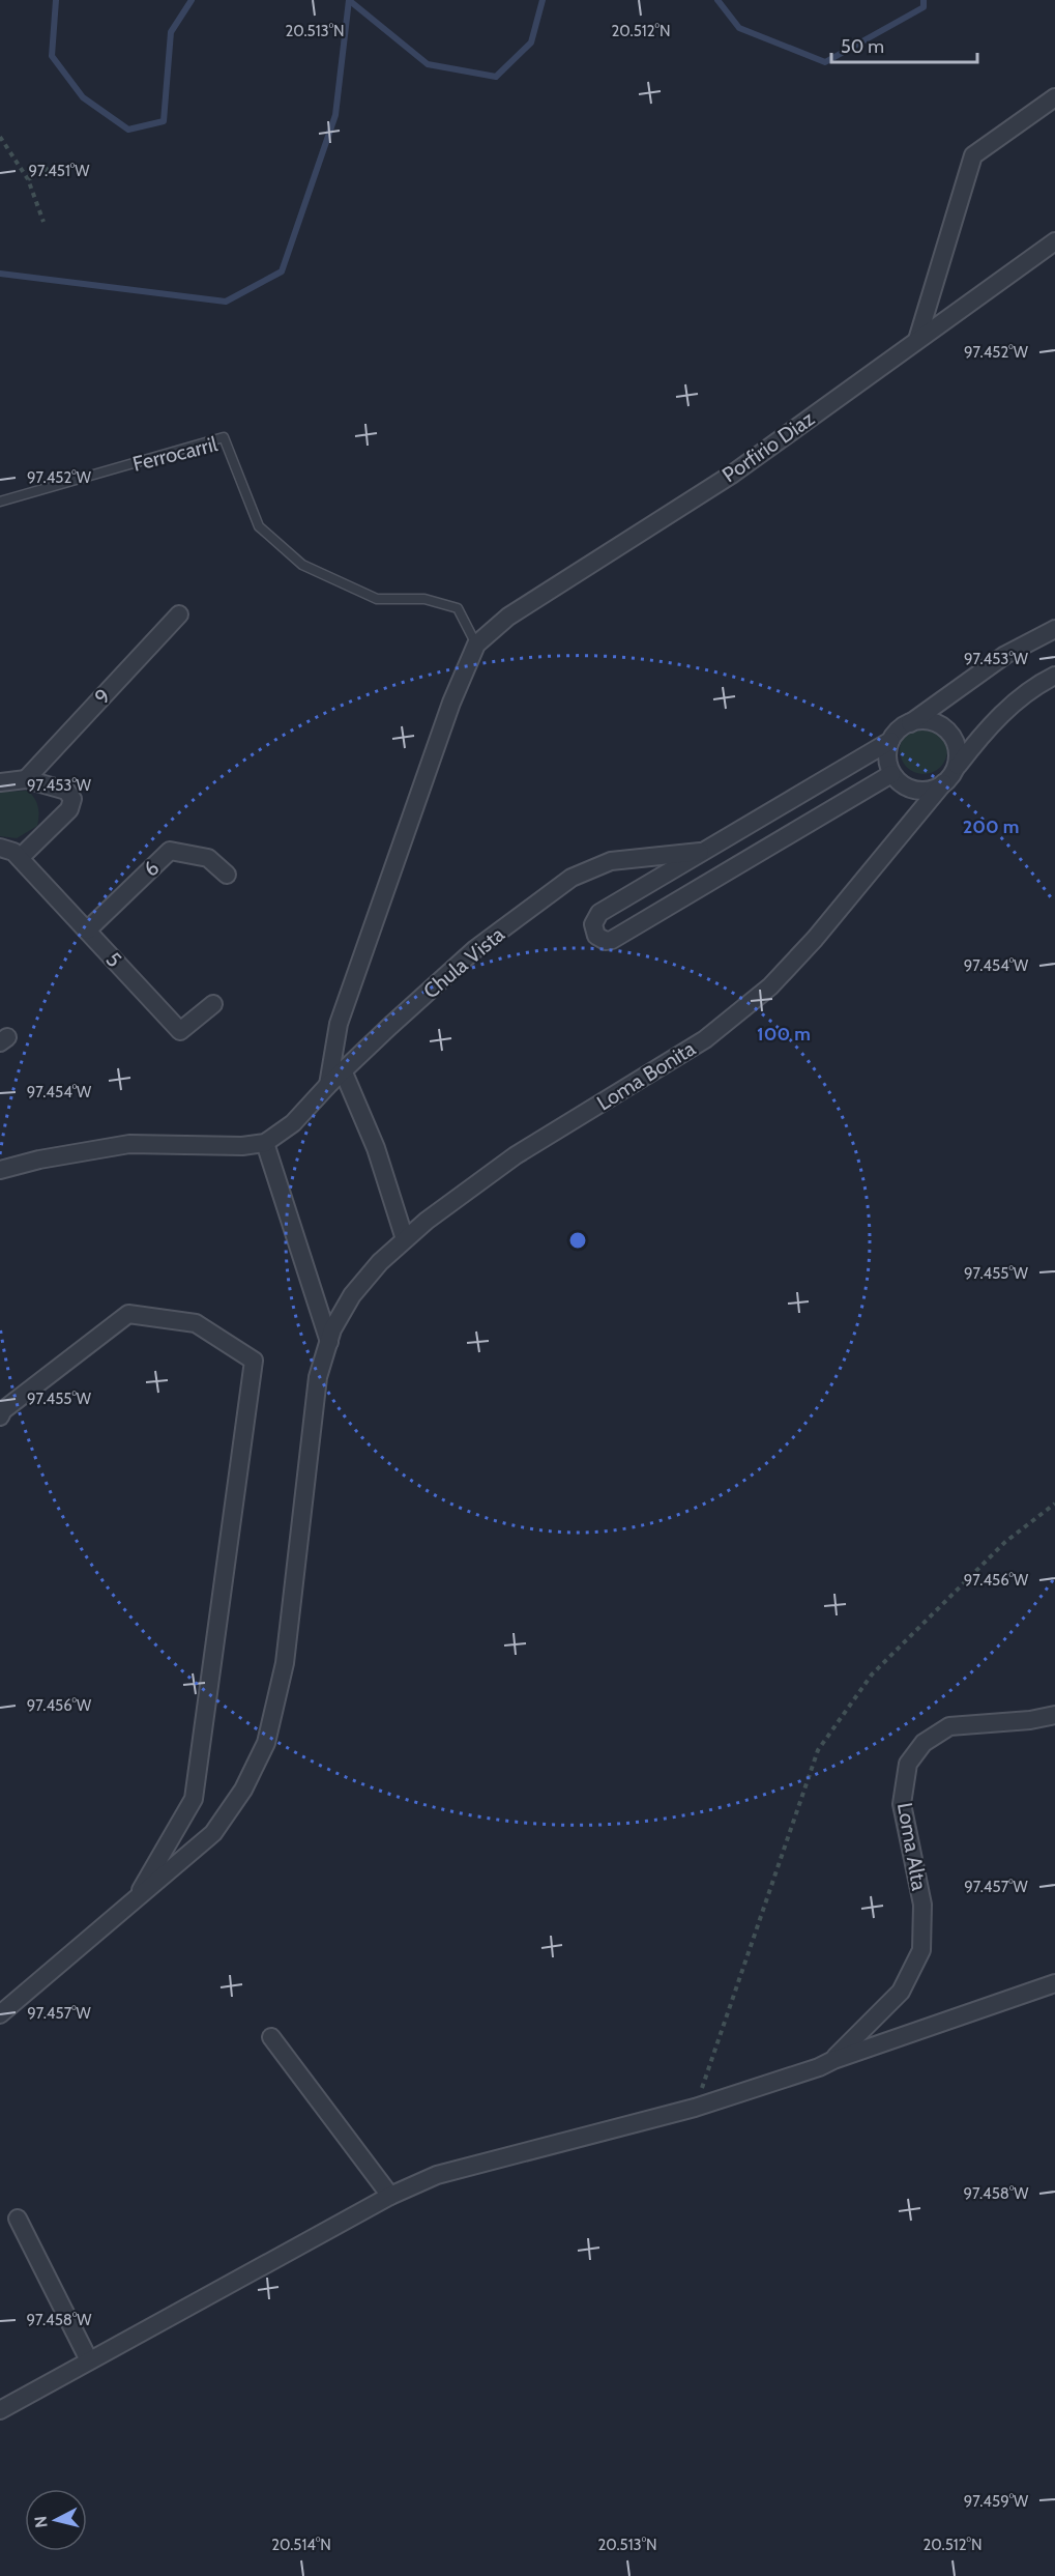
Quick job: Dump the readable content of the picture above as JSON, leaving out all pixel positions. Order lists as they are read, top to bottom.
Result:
{
  "streets": {
    "street": [
      "Porfirio Diaz",
      "9",
      "6",
      "5",
      "Chula Vista",
      "Loma Bonita",
      "Loma Alta"
    ],
    "lane": ["Ferrocarril"]
  },
  "crossings": [
    ["Porfirio Diaz", "Ferrocarril"],
    ["6", "5"]
  ],
  "scale_bar": "50 m",
  "north": "left",
  "coordinates": [
    "20.513°N",
    "20.512°N",
    "97.451°W",
    "97.452°W",
    "97.453°W",
    "97.454°W",
    "97.455°W",
    "97.456°W",
    "97.457°W",
    "97.458°W",
    "97.459°W",
    "20.514°N"
  ],
  "rings": ["200 m", "100 m"]
}
